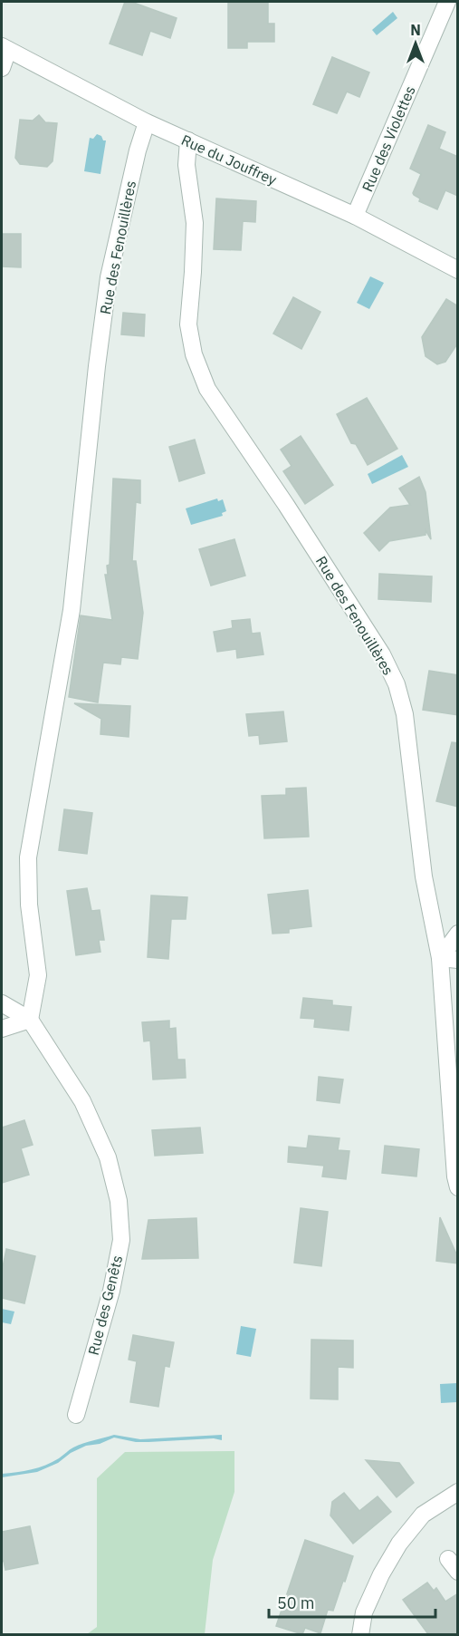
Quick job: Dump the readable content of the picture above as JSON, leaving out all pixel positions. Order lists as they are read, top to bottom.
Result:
{
  "streets": {
    "street": [
      "Rue des Violettes",
      "Rue du Jouffrey",
      "Rue des Fenouillères",
      "Rue des Genêts"
    ]
  },
  "crossings": [
    ["Rue des Violettes", "Rue du Jouffrey"],
    ["Rue du Jouffrey", "Rue des Fenouillères"],
    ["Rue des Fenouillères", "Rue des Genêts"]
  ],
  "scale_bar": "50 m",
  "north": "top"
}
